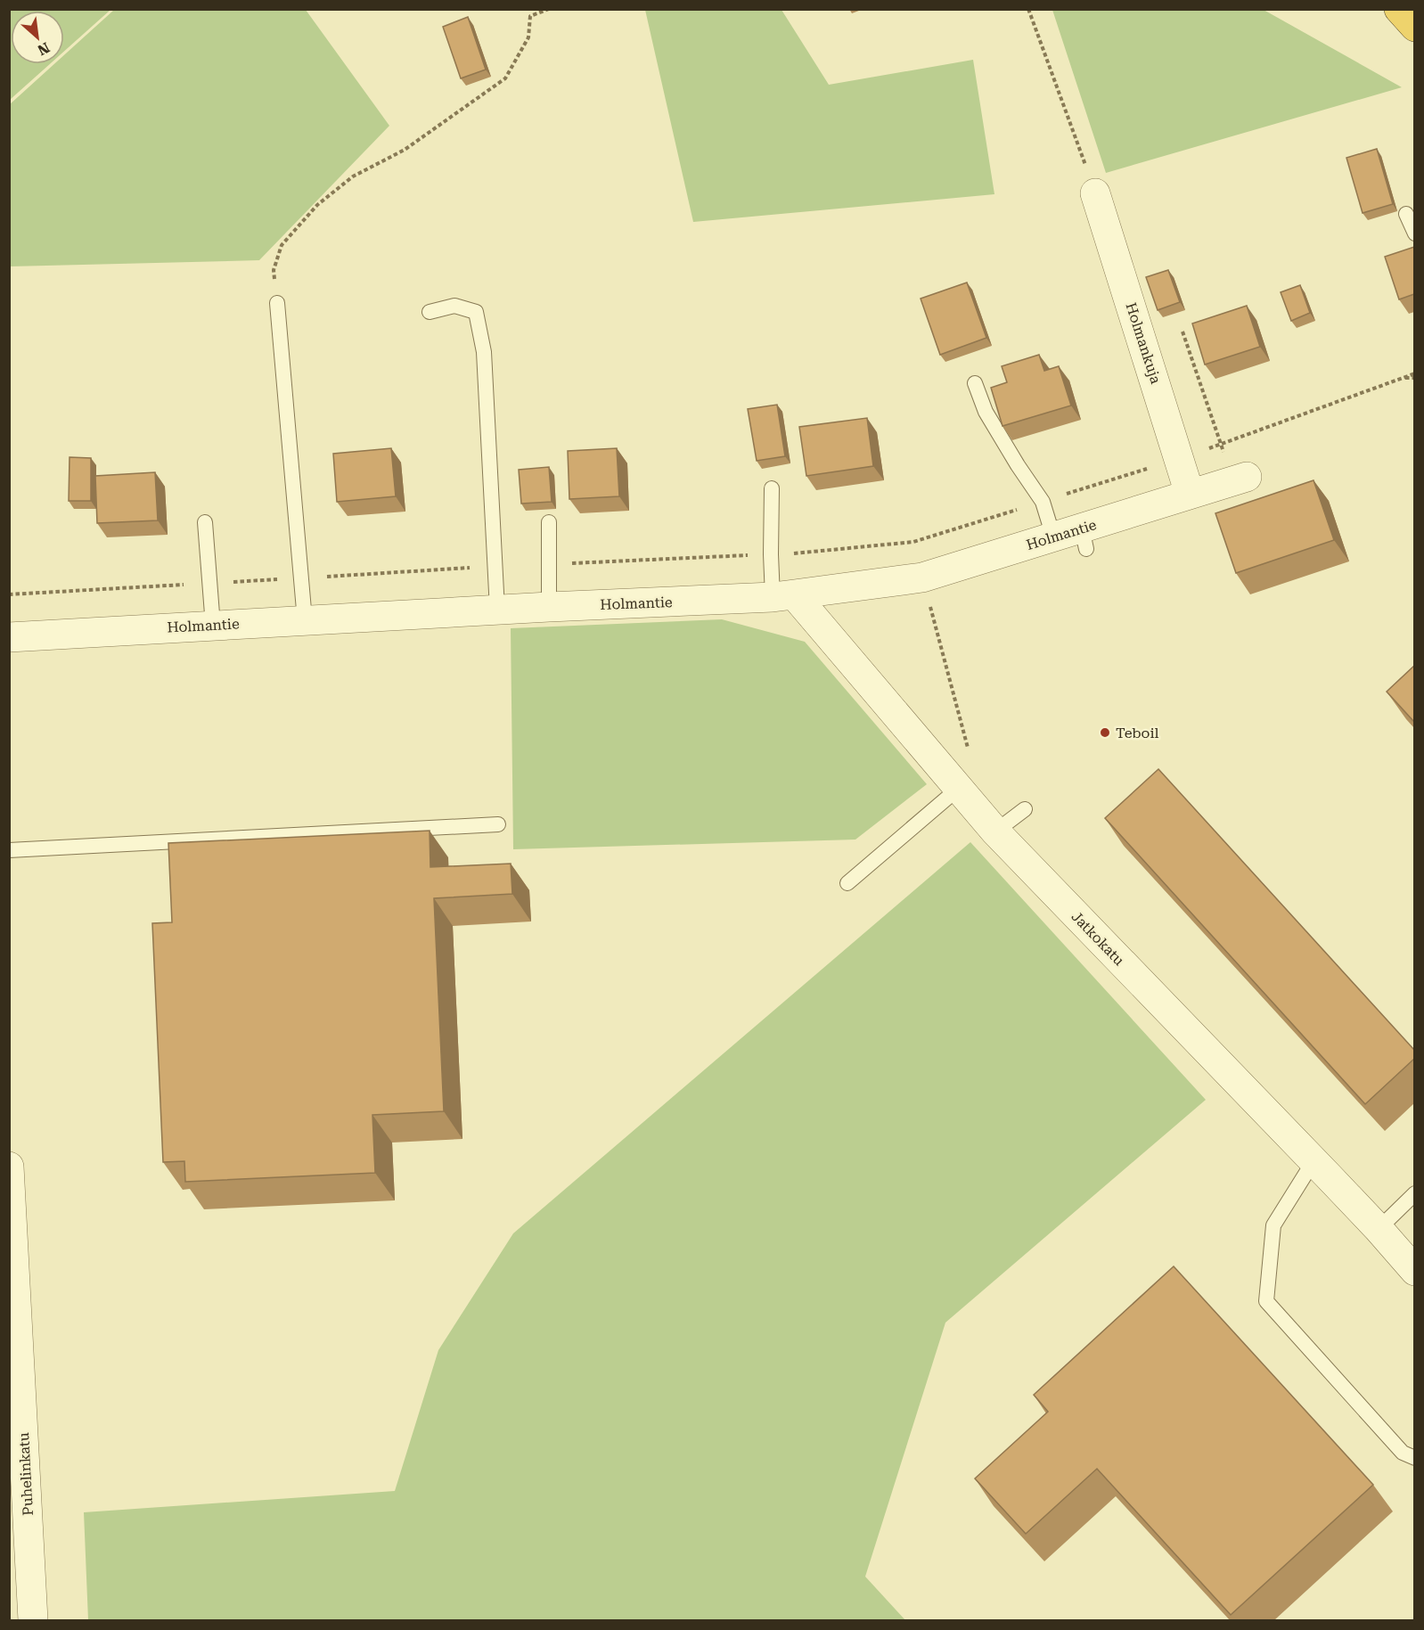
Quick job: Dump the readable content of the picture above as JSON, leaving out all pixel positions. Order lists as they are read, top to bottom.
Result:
{
  "streets": {
    "street": [
      "Holmankuja",
      "Holmantie",
      "Jatkokatu",
      "Puhelinkatu"
    ]
  },
  "crossings": [
    ["Holmankuja", "Holmantie"],
    ["Holmantie", "Jatkokatu"]
  ],
  "places": ["Teboil"],
  "north": "bottom right"
}
